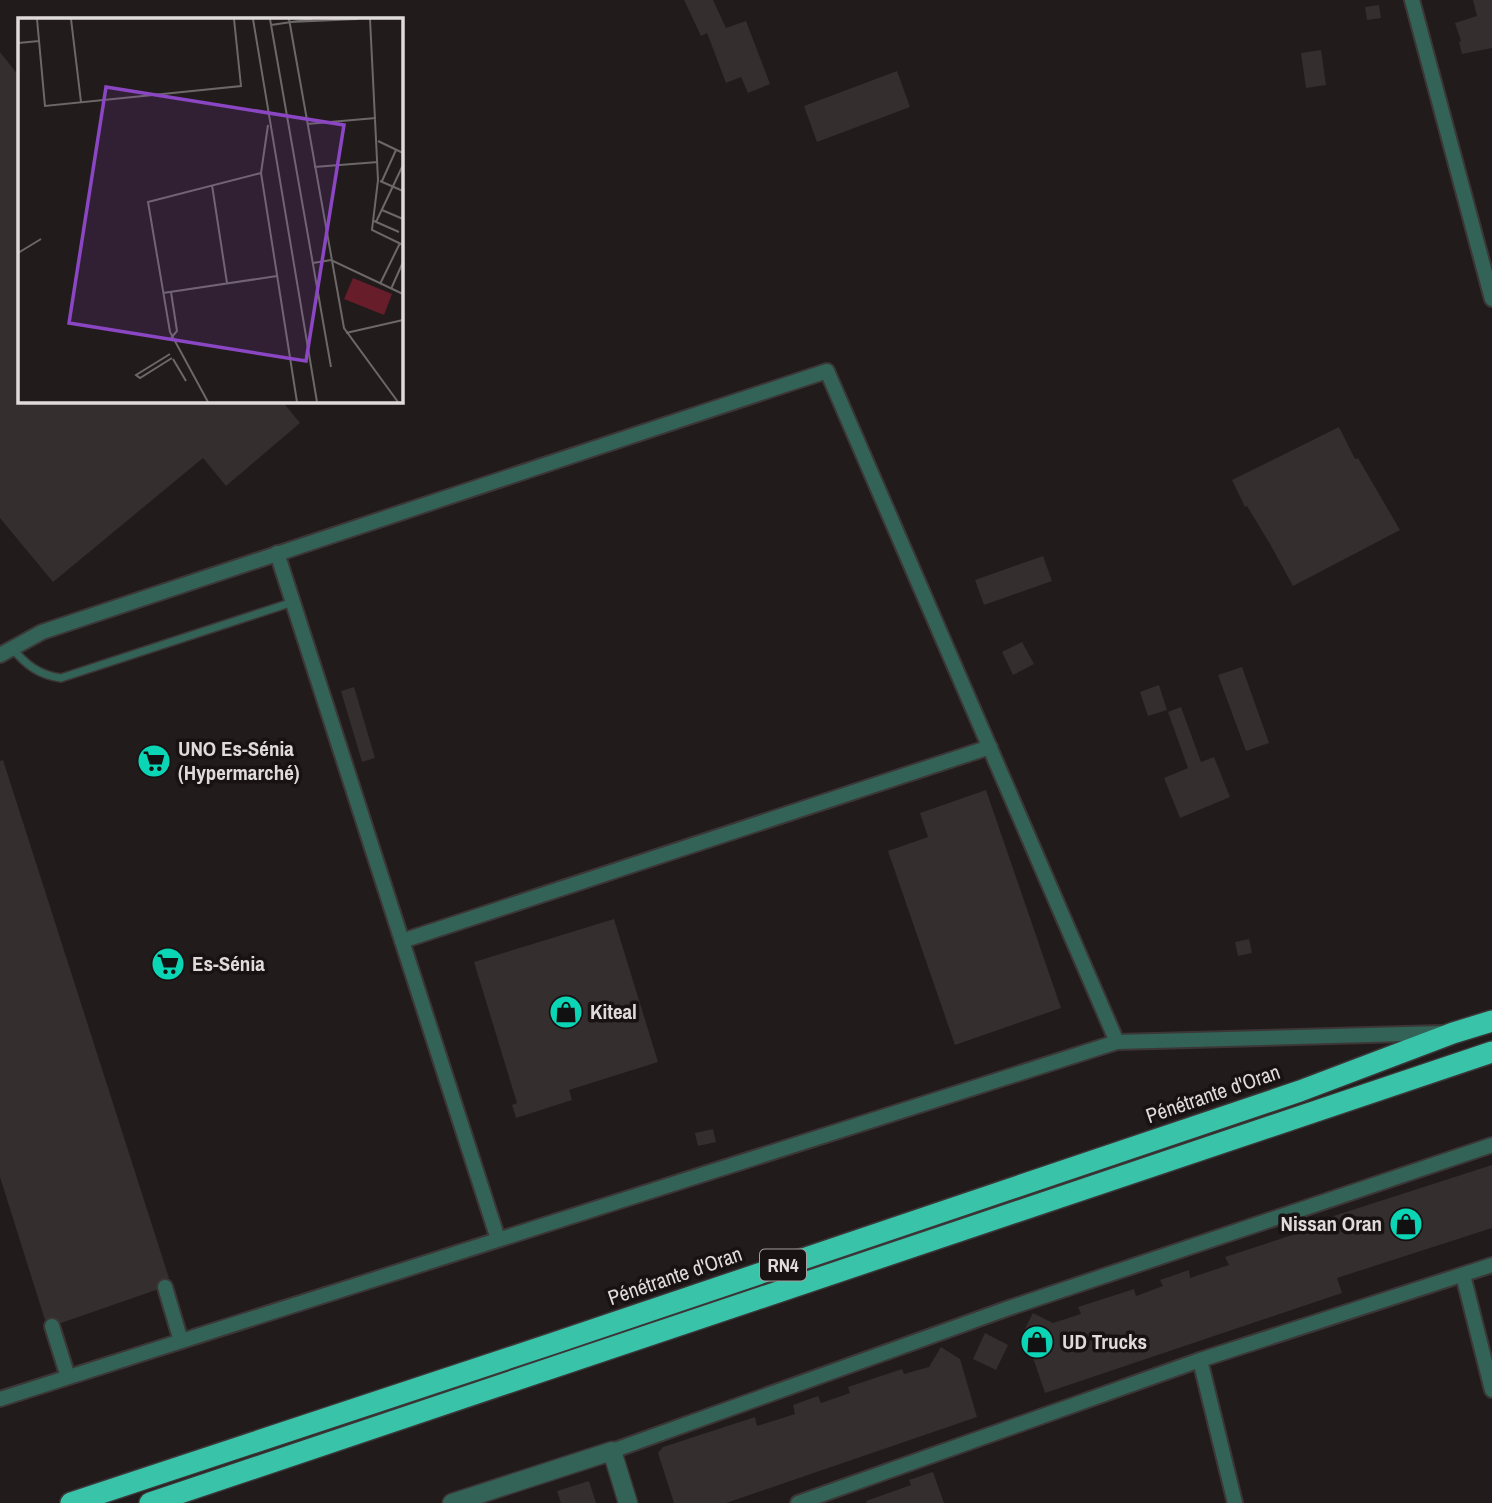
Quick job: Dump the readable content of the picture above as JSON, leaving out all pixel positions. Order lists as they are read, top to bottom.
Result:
{
  "streets": {
    "highway": ["Pénétrante d'Oran", "RN4"]
  },
  "places": {
    "supermarket": ["UNO Es-Sénia (Hypermarché)", "Es-Sénia"],
    "shop": ["Kiteal", "Nissan Oran", "UD Trucks"]
  }
}
